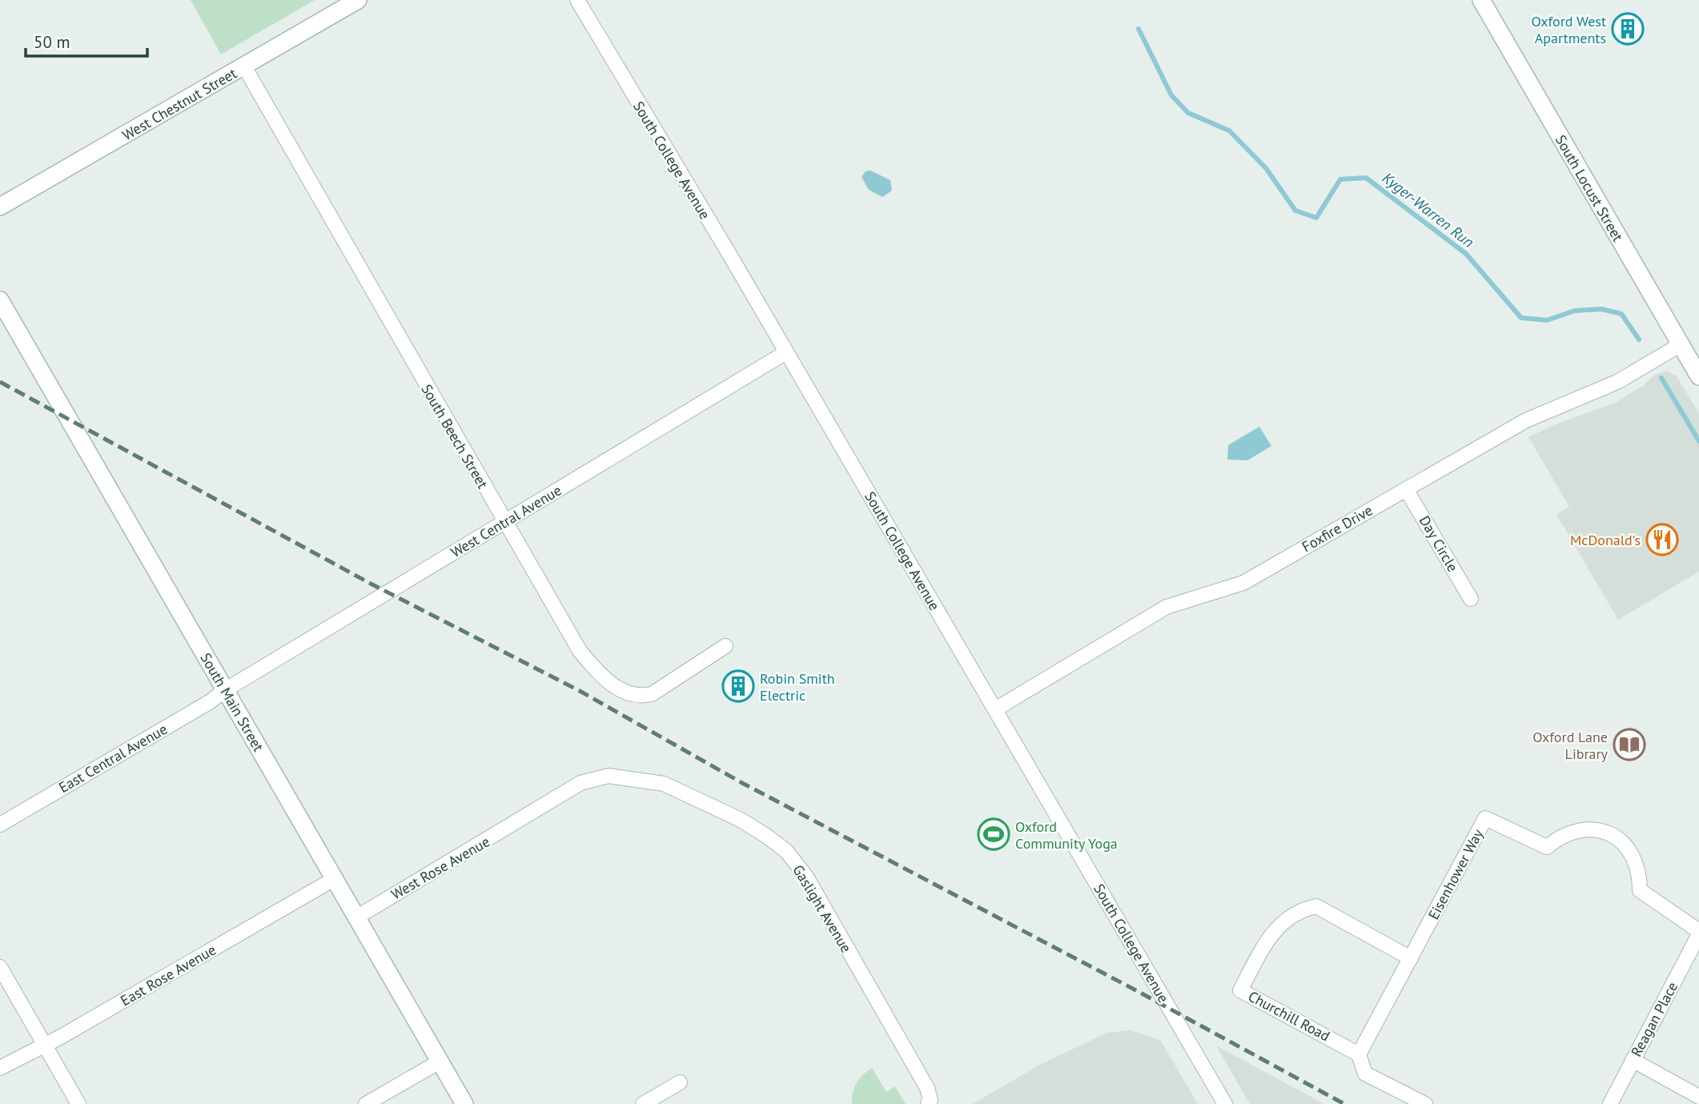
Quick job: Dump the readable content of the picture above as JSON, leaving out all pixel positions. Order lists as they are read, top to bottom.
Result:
{
  "streets": {
    "main road": ["West Chestnut Street", "South Locust Street", "South Main Street"],
    "street": [
      "South College Avenue",
      "South Beech Street",
      "West Central Avenue",
      "Foxfire Drive",
      "Day Circle",
      "East Central Avenue",
      "West Rose Avenue",
      "Eisenhower Way",
      "Gaslight Avenue",
      "East Rose Avenue",
      "Churchill Road",
      "Reagan Place"
    ]
  },
  "crossings": [
    ["West Chestnut Street", "South Beech Street"],
    ["South College Avenue", "West Central Avenue"],
    ["South College Avenue", "Foxfire Drive"],
    ["South Locust Street", "Foxfire Drive"],
    ["South Beech Street", "West Central Avenue"],
    ["West Central Avenue", "South Main Street"],
    ["West Central Avenue", "East Central Avenue"],
    ["Foxfire Drive", "Day Circle"],
    ["South Main Street", "East Central Avenue"],
    ["South Main Street", "West Rose Avenue"],
    ["South Main Street", "East Rose Avenue"],
    ["West Rose Avenue", "Gaslight Avenue"],
    ["Eisenhower Way", "Churchill Road"],
    ["Eisenhower Way", "Reagan Place"]
  ],
  "water": ["Kyger-Warren Run"],
  "places": {
    "building": ["Oxford West Apartments", "Robin Smith Electric"],
    "restaurant": ["McDonald's"],
    "library": ["Oxford Lane Library"],
    "sports": ["Oxford Community Yoga"]
  },
  "scale_bar": "50 m"
}
